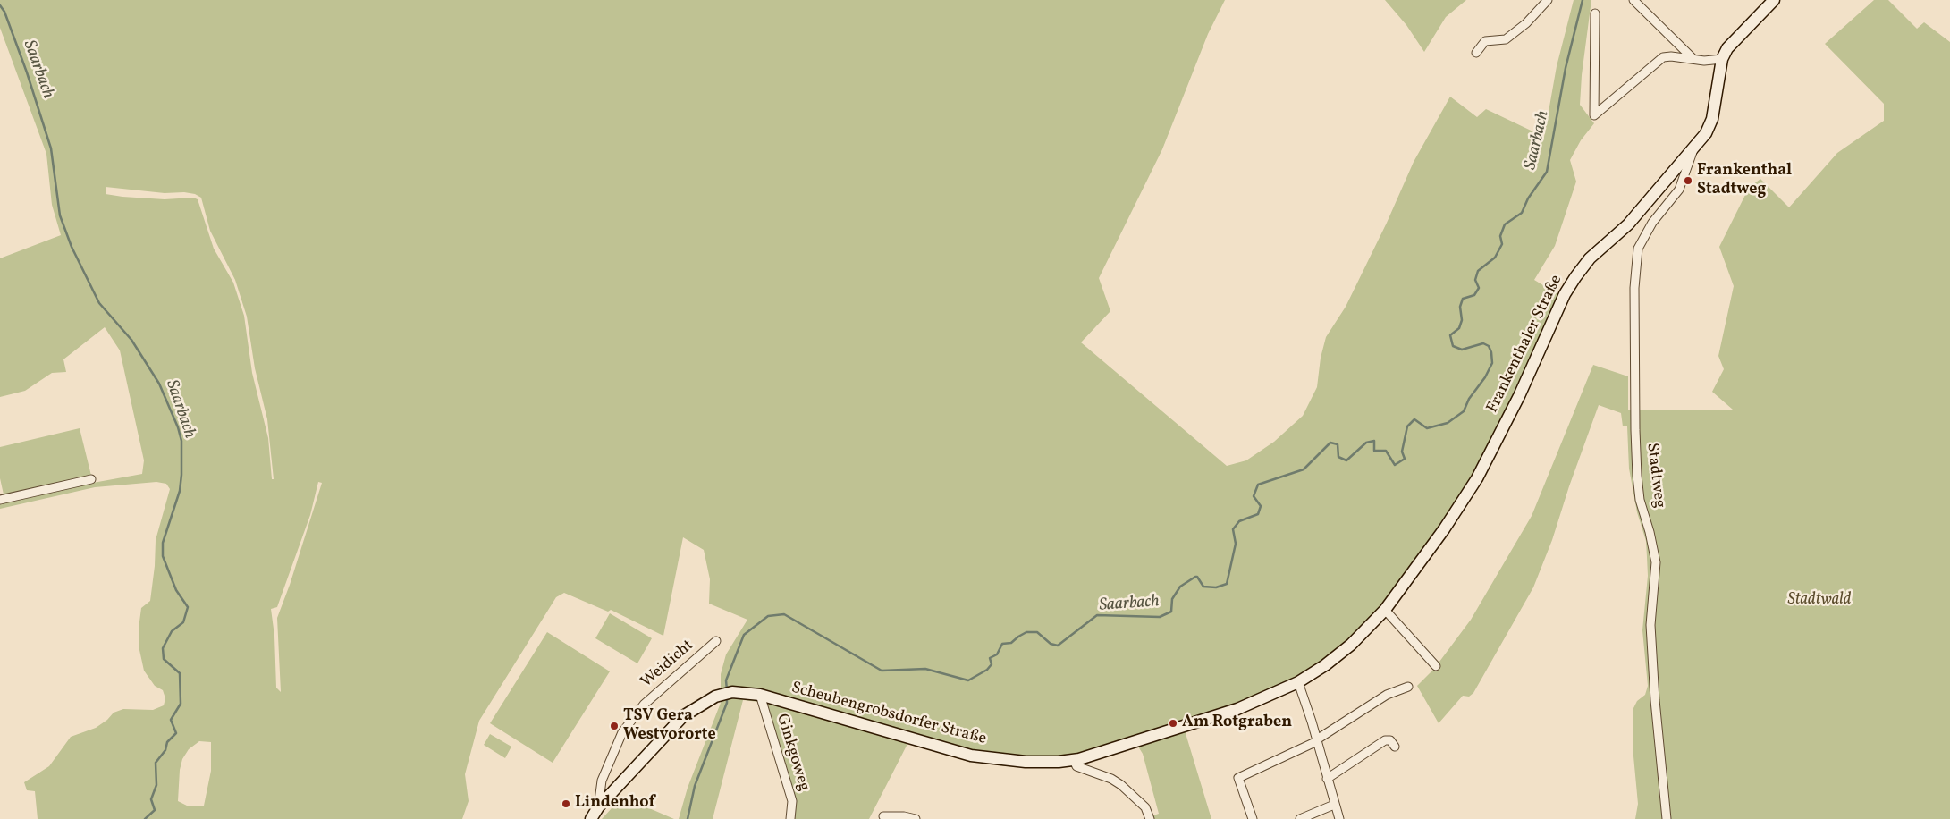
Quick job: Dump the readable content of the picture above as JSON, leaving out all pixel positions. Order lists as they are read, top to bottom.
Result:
{
  "streets": {
    "main road": ["Frankenthaler Straße", "Scheubengrobsdorfer Straße"],
    "street": ["Stadtweg", "Weidicht", "Ginkgoweg"]
  },
  "crossings": [
    ["Frankenthaler Straße", "Stadtweg"],
    ["Frankenthaler Straße", "Scheubengrobsdorfer Straße"],
    ["Weidicht", "Scheubengrobsdorfer Straße"],
    ["Scheubengrobsdorfer Straße", "Ginkgoweg"]
  ],
  "water": ["Saarbach"],
  "parks": ["Stadtwald"],
  "places": [
    "Frankenthal Stadtweg",
    "Am Rotgraben",
    "TSV Gera Westvororte",
    "Lindenhof"
  ]
}
